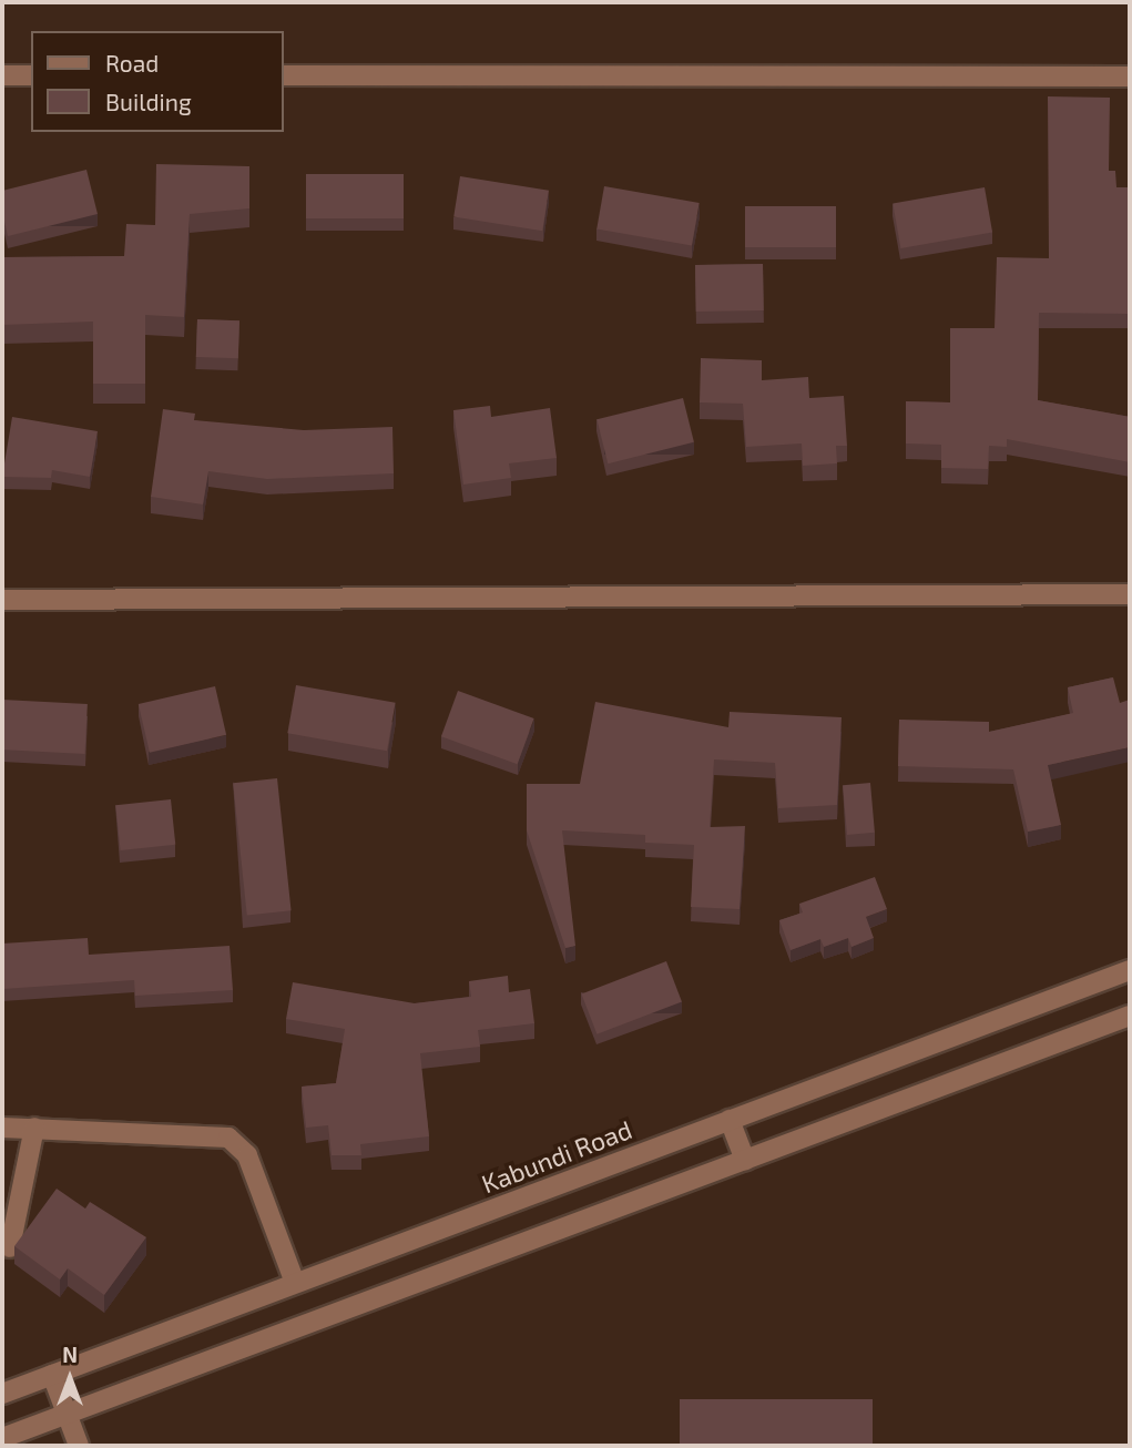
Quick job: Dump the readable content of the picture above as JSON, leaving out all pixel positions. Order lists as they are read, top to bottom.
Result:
{
  "streets": {
    "street": ["Kabundi Road"]
  },
  "legend": ["Road", "Building"],
  "north": "top"
}
